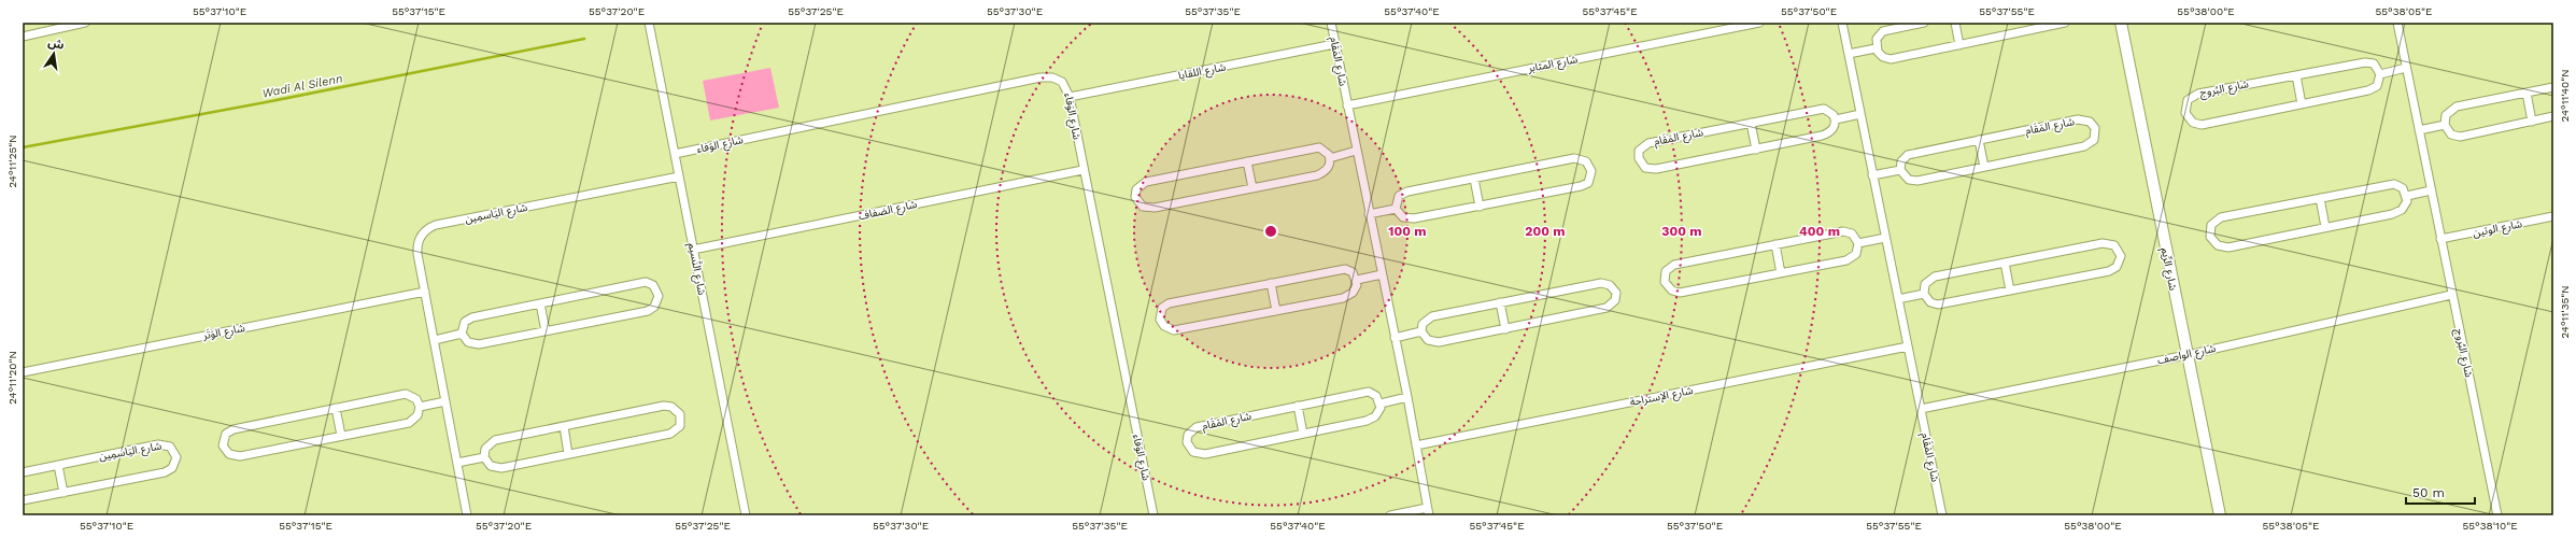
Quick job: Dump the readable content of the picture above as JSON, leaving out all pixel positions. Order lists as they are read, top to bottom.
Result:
{
  "streets": {
    "street": [
      "شارع المَقَام",
      "شارع المثابر",
      "شارع اللقايا",
      "شارع البُروج",
      "شارع الوَفاء",
      "شارع الضفاف",
      "شارع اليَاسمِين",
      "شارع الوتين",
      "شارع النَّسيم",
      "شارع الرِّيم",
      "شارع الوَتَر",
      "شارع الواصف",
      "شارع الإستراحة"
    ]
  },
  "crossings": [
    ["شارع المَقَام", "شارع المثابر"],
    ["شارع المَقَام", "شارع اللقايا"],
    ["شارع المَقَام", "شارع الواصف"],
    ["شارع المَقَام", "شارع الإستراحة"],
    ["شارع اللقايا", "شارع الوَفاء"],
    ["شارع البُروج", "شارع الوتين"],
    ["شارع البُروج", "شارع الواصف"],
    ["شارع الوَفاء", "شارع الضفاف"],
    ["شارع الوَفاء", "شارع النَّسيم"],
    ["شارع الضفاف", "شارع النَّسيم"],
    ["شارع اليَاسمِين", "شارع النَّسيم"],
    ["شارع اليَاسمِين", "شارع الوَتَر"],
    ["شارع الرِّيم", "شارع الواصف"]
  ],
  "water": ["Wadi Al Silenn"],
  "scale_bar": "50 m",
  "north": "top",
  "coordinates": [
    "55°37'10\"E",
    "55°37'15\"E",
    "55°37'20\"E",
    "55°37'25\"E",
    "55°37'30\"E",
    "55°37'35\"E",
    "55°37'40\"E",
    "55°37'45\"E",
    "55°37'50\"E",
    "55°37'55\"E",
    "55°38'00\"E",
    "55°38'05\"E",
    "24°11'40\"N",
    "24°11'25\"N",
    "24°11'35\"N",
    "24°11'20\"N",
    "55°38'10\"E"
  ],
  "rings": [
    "100 m",
    "200 m",
    "300 m",
    "400 m"
  ]
}
